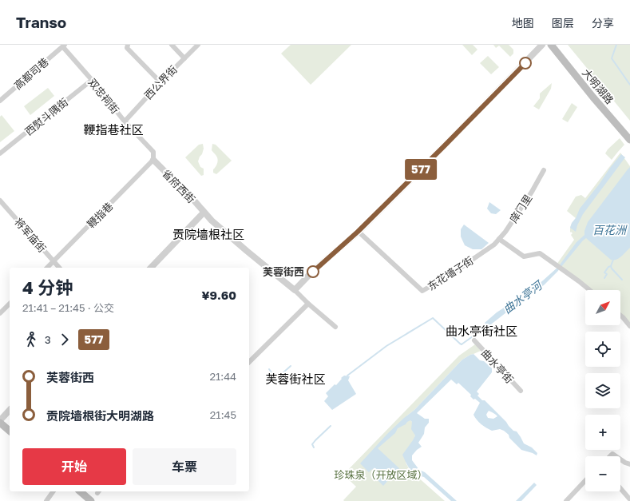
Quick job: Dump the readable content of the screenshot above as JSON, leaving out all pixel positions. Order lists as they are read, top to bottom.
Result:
{
  "streets": {
    "main road": ["大明湖路"],
    "street": [
      "高都司巷",
      "西公界街",
      "双忠祠街",
      "西熨斗隅街",
      "省府西街",
      "庠门里",
      "鞭指巷",
      "将军庙街",
      "东花墙子街",
      "曲水亭街"
    ]
  },
  "crossings": [
    ["高都司巷", "双忠祠街"],
    ["西公界街", "双忠祠街"],
    ["双忠祠街", "西熨斗隅街"],
    ["双忠祠街", "省府西街"],
    ["双忠祠街", "鞭指巷"],
    ["省府西街", "鞭指巷"],
    ["庠门里", "东花墙子街"],
    ["鞭指巷", "将军庙街"]
  ],
  "districts": [
    "鞭指巷社区",
    "贡院墙根社区",
    "曲水亭街社区",
    "芙蓉街社区"
  ],
  "water": ["百花洲", "曲水亭河"],
  "parks": ["珍珠泉（开放区域）"],
  "places": ["芙蓉街西"],
  "lines": ["bus line 577"],
  "north": "top right",
  "page": {
    "header": "Transo",
    "nav": ["地图", "图层", "分享"],
    "on_map": "577",
    "heading": ["4 分钟", "21:41 – 21:45 · 公交", "¥9.60"],
    "map_buttons": ["+", "−"],
    "legs": ["3", "577"],
    "list": [
      {
        "name": "芙蓉街西",
        "value": "21:44"
      },
      {
        "name": "贡院墙根街大明湖路",
        "value": "21:45"
      }
    ],
    "buttons": ["开始", "车票"]
  }
}
